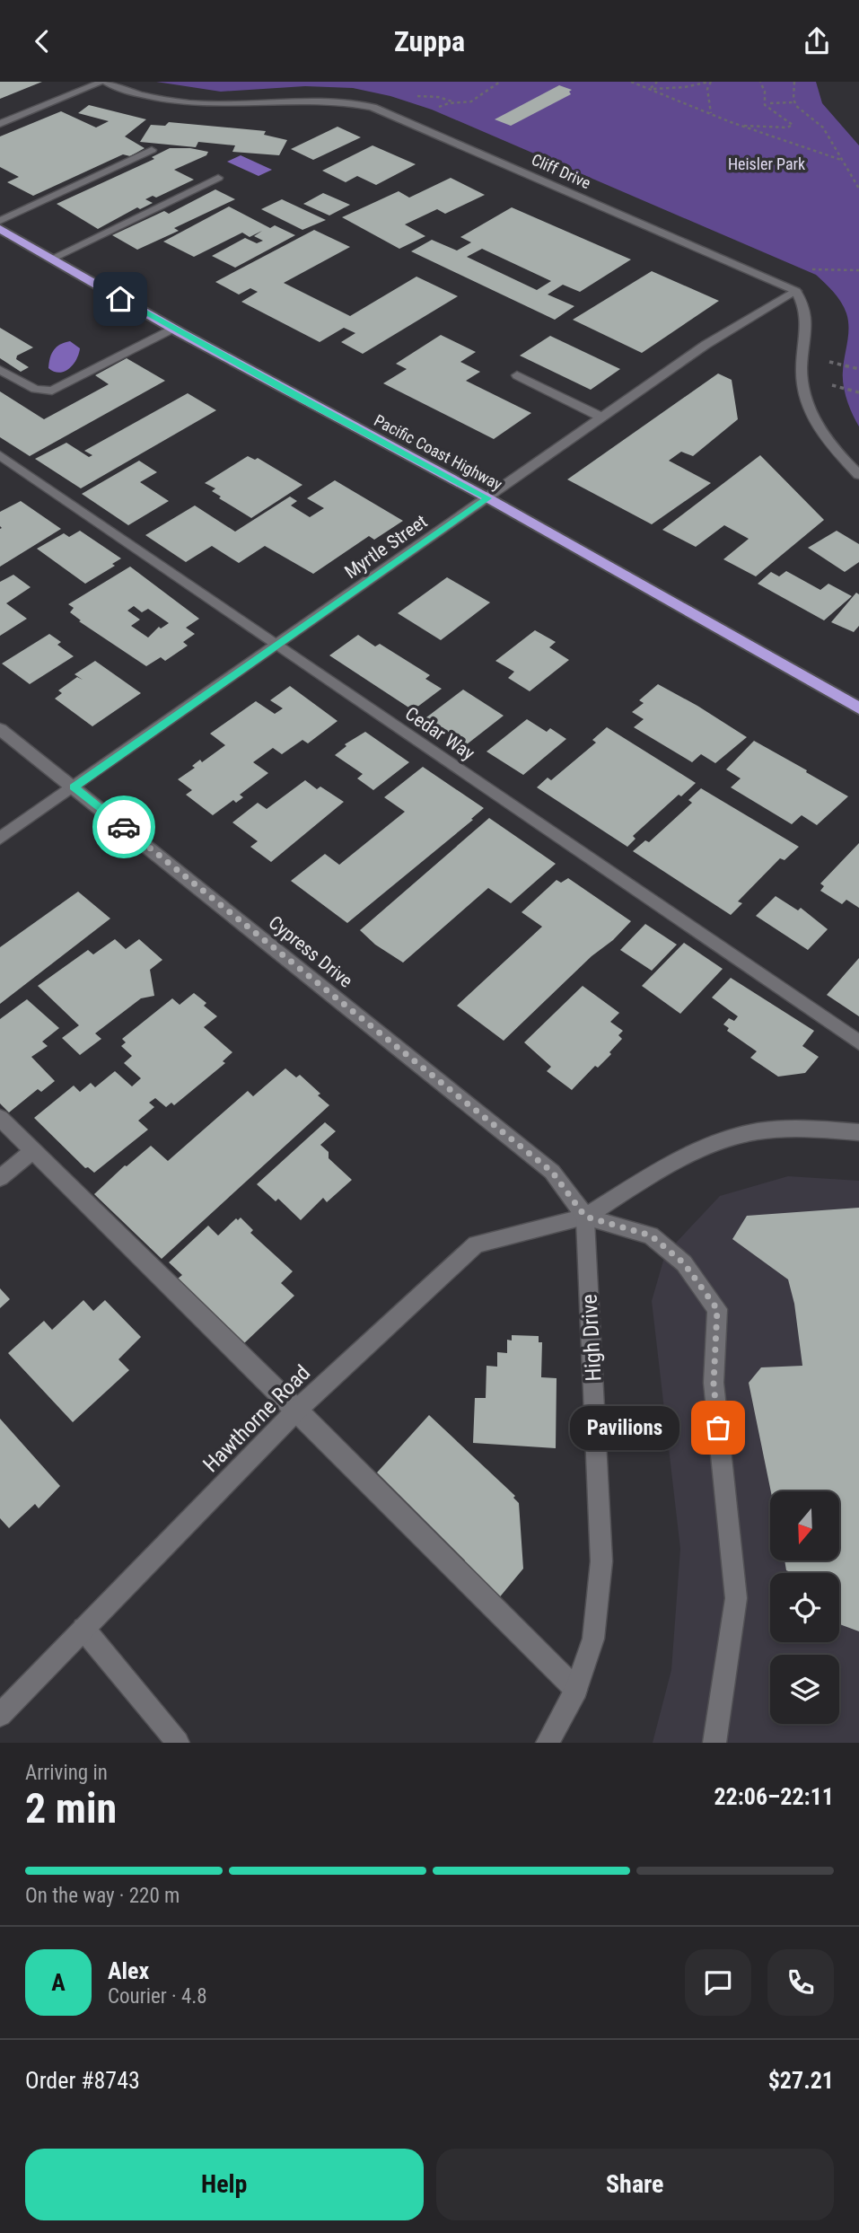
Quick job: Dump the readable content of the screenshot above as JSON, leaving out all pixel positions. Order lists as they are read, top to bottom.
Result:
{
  "streets": {
    "highway": ["Pacific Coast Highway"],
    "street": [
      "Cliff Drive",
      "Myrtle Street",
      "Cedar Way",
      "Cypress Drive",
      "High Drive",
      "Hawthorne Road"
    ]
  },
  "crossings": [
    ["Cliff Drive", "Myrtle Street"],
    ["Pacific Coast Highway", "Myrtle Street"],
    ["Myrtle Street", "Cedar Way"],
    ["Myrtle Street", "Cypress Drive"],
    ["Cypress Drive", "High Drive"],
    ["Cypress Drive", "Hawthorne Road"],
    ["High Drive", "Hawthorne Road"]
  ],
  "parks": ["Heisler Park"],
  "places": ["Pavilions"],
  "north": "bottom",
  "page": {
    "header": "Zuppa",
    "bubble": "Pavilions",
    "heading": ["2 min", "Arriving in", "22:06–22:11"],
    "panel": [
      "Alex",
      "Courier · 4.8",
      "Order #8743",
      "$27.21"
    ],
    "bar": "On the way · 220 m",
    "round": "A",
    "buttons": ["Help", "Share"]
  }
}
